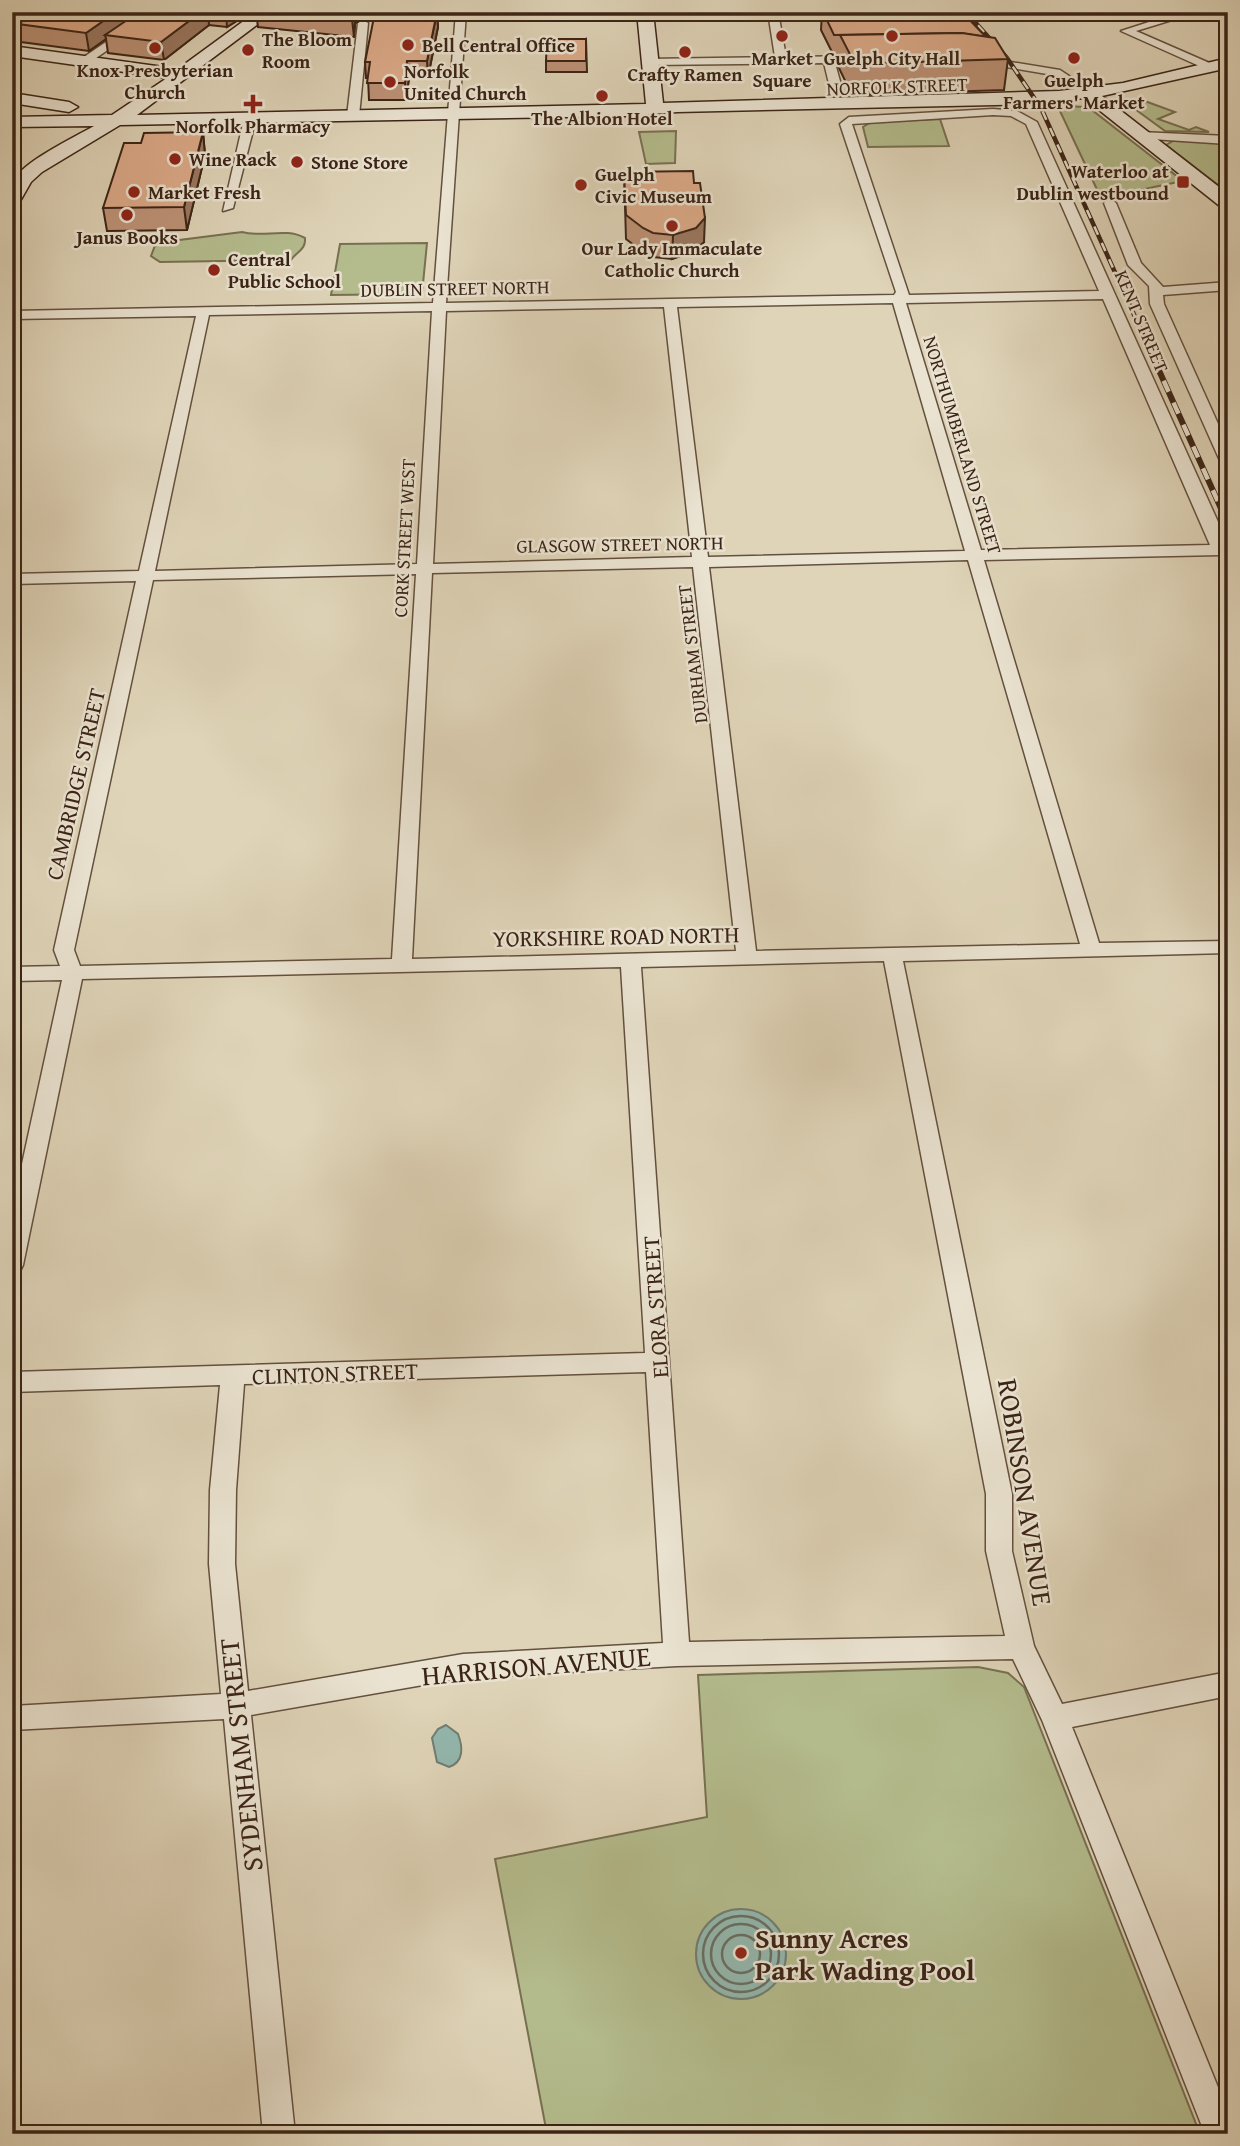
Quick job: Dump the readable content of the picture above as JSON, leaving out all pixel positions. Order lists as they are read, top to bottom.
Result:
{
  "streets": {
    "main road": ["NORFOLK STREET"],
    "street": [
      "DUBLIN STREET NORTH",
      "KENT STREET",
      "NORTHUMBERLAND STREET",
      "CORK STREET WEST",
      "GLASGOW STREET NORTH",
      "DURHAM STREET",
      "CAMBRIDGE STREET",
      "YORKSHIRE ROAD NORTH",
      "ELORA STREET",
      "CLINTON STREET",
      "ROBINSON AVENUE",
      "HARRISON AVENUE",
      "SYDENHAM STREET"
    ]
  },
  "crossings": [
    ["NORFOLK STREET", "CORK STREET WEST"],
    ["DUBLIN STREET NORTH", "KENT STREET"],
    ["DUBLIN STREET NORTH", "NORTHUMBERLAND STREET"],
    ["DUBLIN STREET NORTH", "CORK STREET WEST"],
    ["DUBLIN STREET NORTH", "DURHAM STREET"],
    ["DUBLIN STREET NORTH", "CAMBRIDGE STREET"],
    ["KENT STREET", "NORTHUMBERLAND STREET"],
    ["KENT STREET", "GLASGOW STREET NORTH"],
    ["NORTHUMBERLAND STREET", "GLASGOW STREET NORTH"],
    ["NORTHUMBERLAND STREET", "YORKSHIRE ROAD NORTH"],
    ["CORK STREET WEST", "GLASGOW STREET NORTH"],
    ["CORK STREET WEST", "YORKSHIRE ROAD NORTH"],
    ["GLASGOW STREET NORTH", "DURHAM STREET"],
    ["GLASGOW STREET NORTH", "CAMBRIDGE STREET"],
    ["DURHAM STREET", "YORKSHIRE ROAD NORTH"],
    ["CAMBRIDGE STREET", "YORKSHIRE ROAD NORTH"],
    ["YORKSHIRE ROAD NORTH", "ELORA STREET"],
    ["YORKSHIRE ROAD NORTH", "ROBINSON AVENUE"],
    ["ELORA STREET", "CLINTON STREET"],
    ["ELORA STREET", "HARRISON AVENUE"],
    ["CLINTON STREET", "SYDENHAM STREET"],
    ["ROBINSON AVENUE", "HARRISON AVENUE"],
    ["HARRISON AVENUE", "SYDENHAM STREET"]
  ],
  "places": {
    "other": [
      "Market Square",
      "Guelph City Hall",
      "Bell Central Office",
      "Knox Presbyterian Church",
      "The Bloom Room",
      "Crafty Ramen",
      "Guelph Farmers' Market",
      "Norfolk United Church",
      "The Albion Hotel",
      "Wine Rack",
      "Stone Store",
      "Guelph Civic Museum",
      "Market Fresh",
      "Janus Books",
      "Our Lady Immaculate Catholic Church",
      "Central Public School",
      "Sunny Acres Park Wading Pool"
    ],
    "health": ["Norfolk Pharmacy"],
    "transit": ["Waterloo at Dublin westbound"]
  }
}
